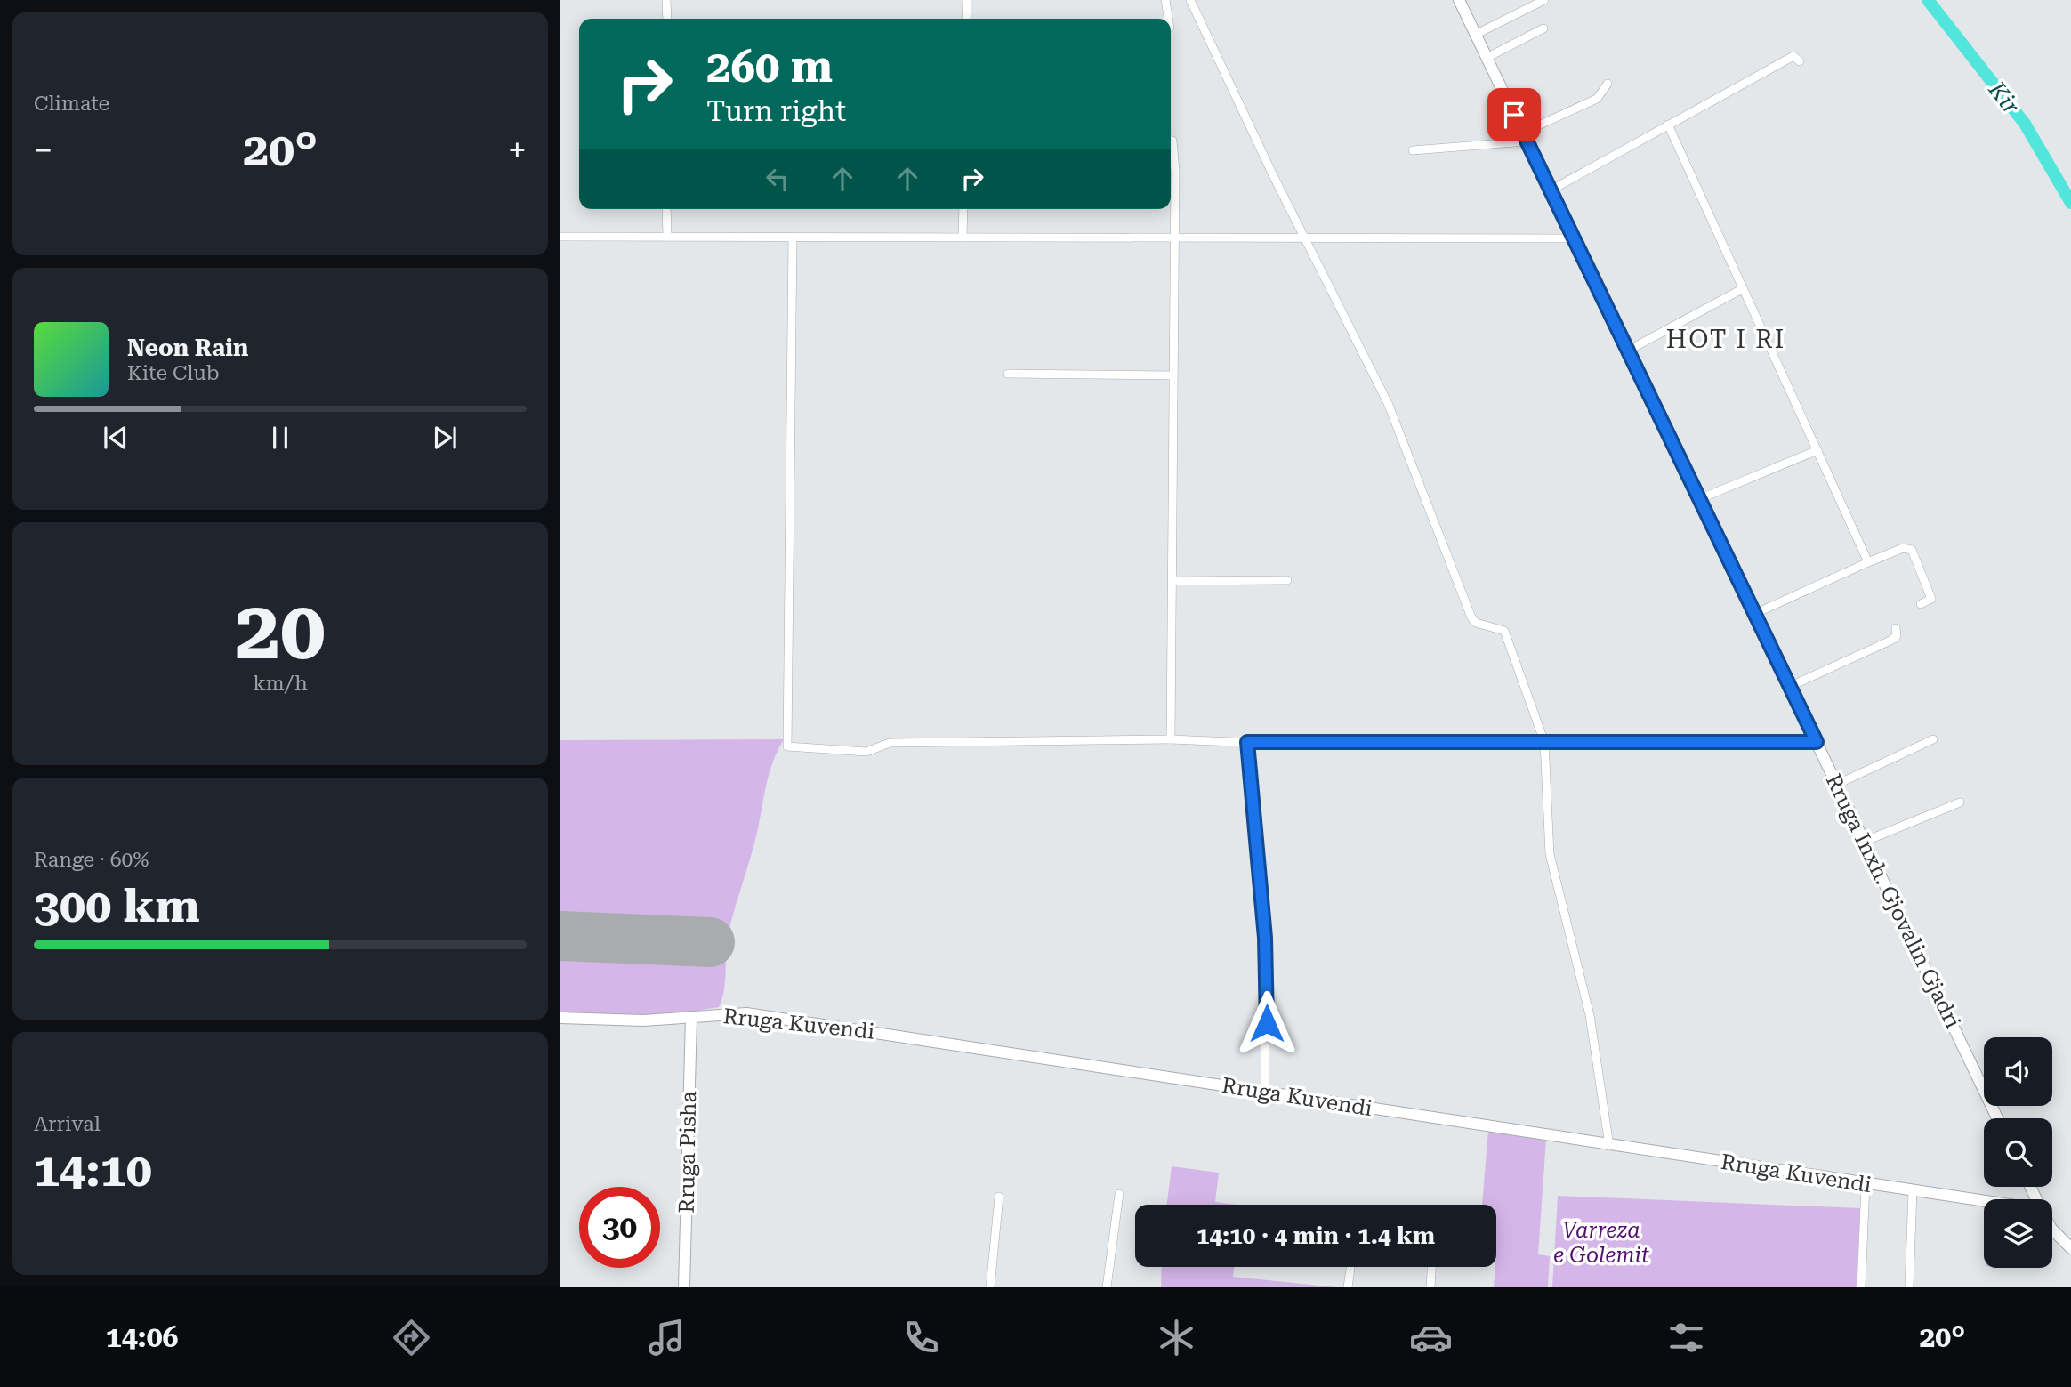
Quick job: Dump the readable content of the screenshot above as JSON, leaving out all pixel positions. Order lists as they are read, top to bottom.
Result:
{
  "streets": {
    "street": ["Rruga Inxh. Gjovalin Gjadri", "Rruga Kuvendi", "Rruga Pisha"]
  },
  "crossings": [
    ["Rruga Kuvendi", "Rruga Pisha"]
  ],
  "districts": ["HOT I RI"],
  "water": ["Kir"],
  "parks": ["Varreza e Golemit"],
  "page": {
    "tile": [
      "Climate",
      ["20", "km/h"],
      ["Range · 60%", "300 km"],
      ["Arrival", "14:10"]
    ],
    "turn": ["260 m", "Turn right"],
    "heat": ["−", "20°", "+"],
    "song": ["Neon Rain", "Kite Club"],
    "limit": "30",
    "trip": "14:10 · 4 min · 1.4 km",
    "tabs": ["14:06", "20°"]
  }
}
